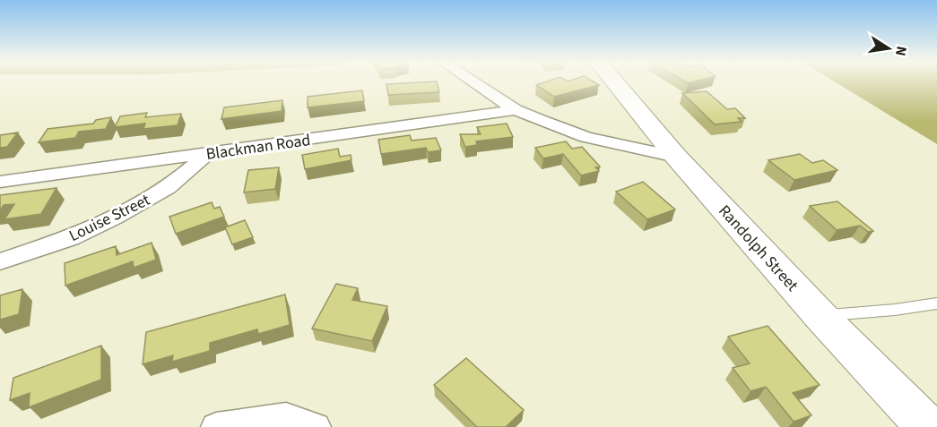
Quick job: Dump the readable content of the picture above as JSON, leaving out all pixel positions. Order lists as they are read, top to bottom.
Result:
{
  "streets": {
    "main road": ["Randolph Street"],
    "street": ["Blackman Road", "Louise Street"]
  },
  "crossings": [
    ["Blackman Road", "Louise Street"]
  ],
  "north": "right"
}
